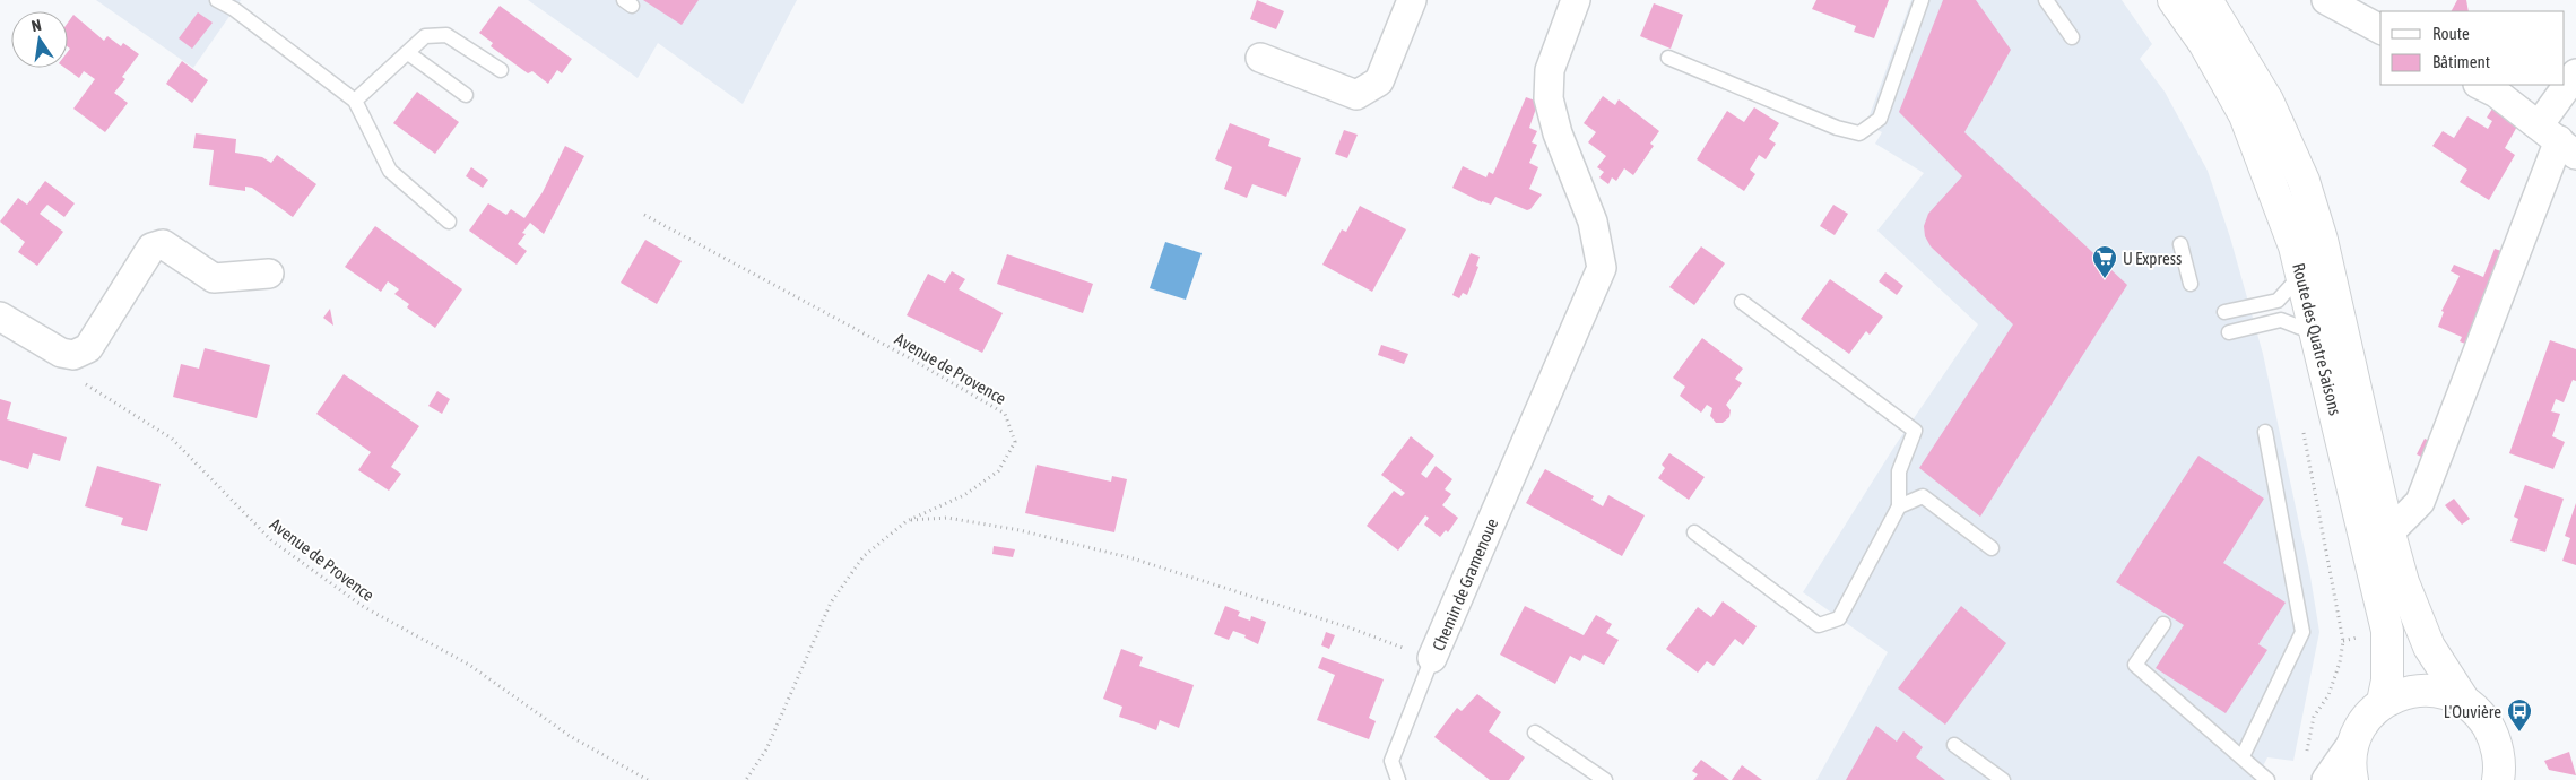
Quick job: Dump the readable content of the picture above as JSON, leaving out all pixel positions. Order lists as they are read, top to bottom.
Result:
{
  "streets": {
    "main road": ["Route des Quatre Saisons"],
    "street": ["Chemin de Gramenoue"],
    "path": ["Avenue de Provence"]
  },
  "crossings": [
    ["Avenue de Provence", "Chemin de Gramenoue"]
  ],
  "places": {
    "supermarket": ["U Express"],
    "bus stop": ["L'Ouvière"]
  },
  "legend": ["Route", "Bâtiment"],
  "north": "top"
}
